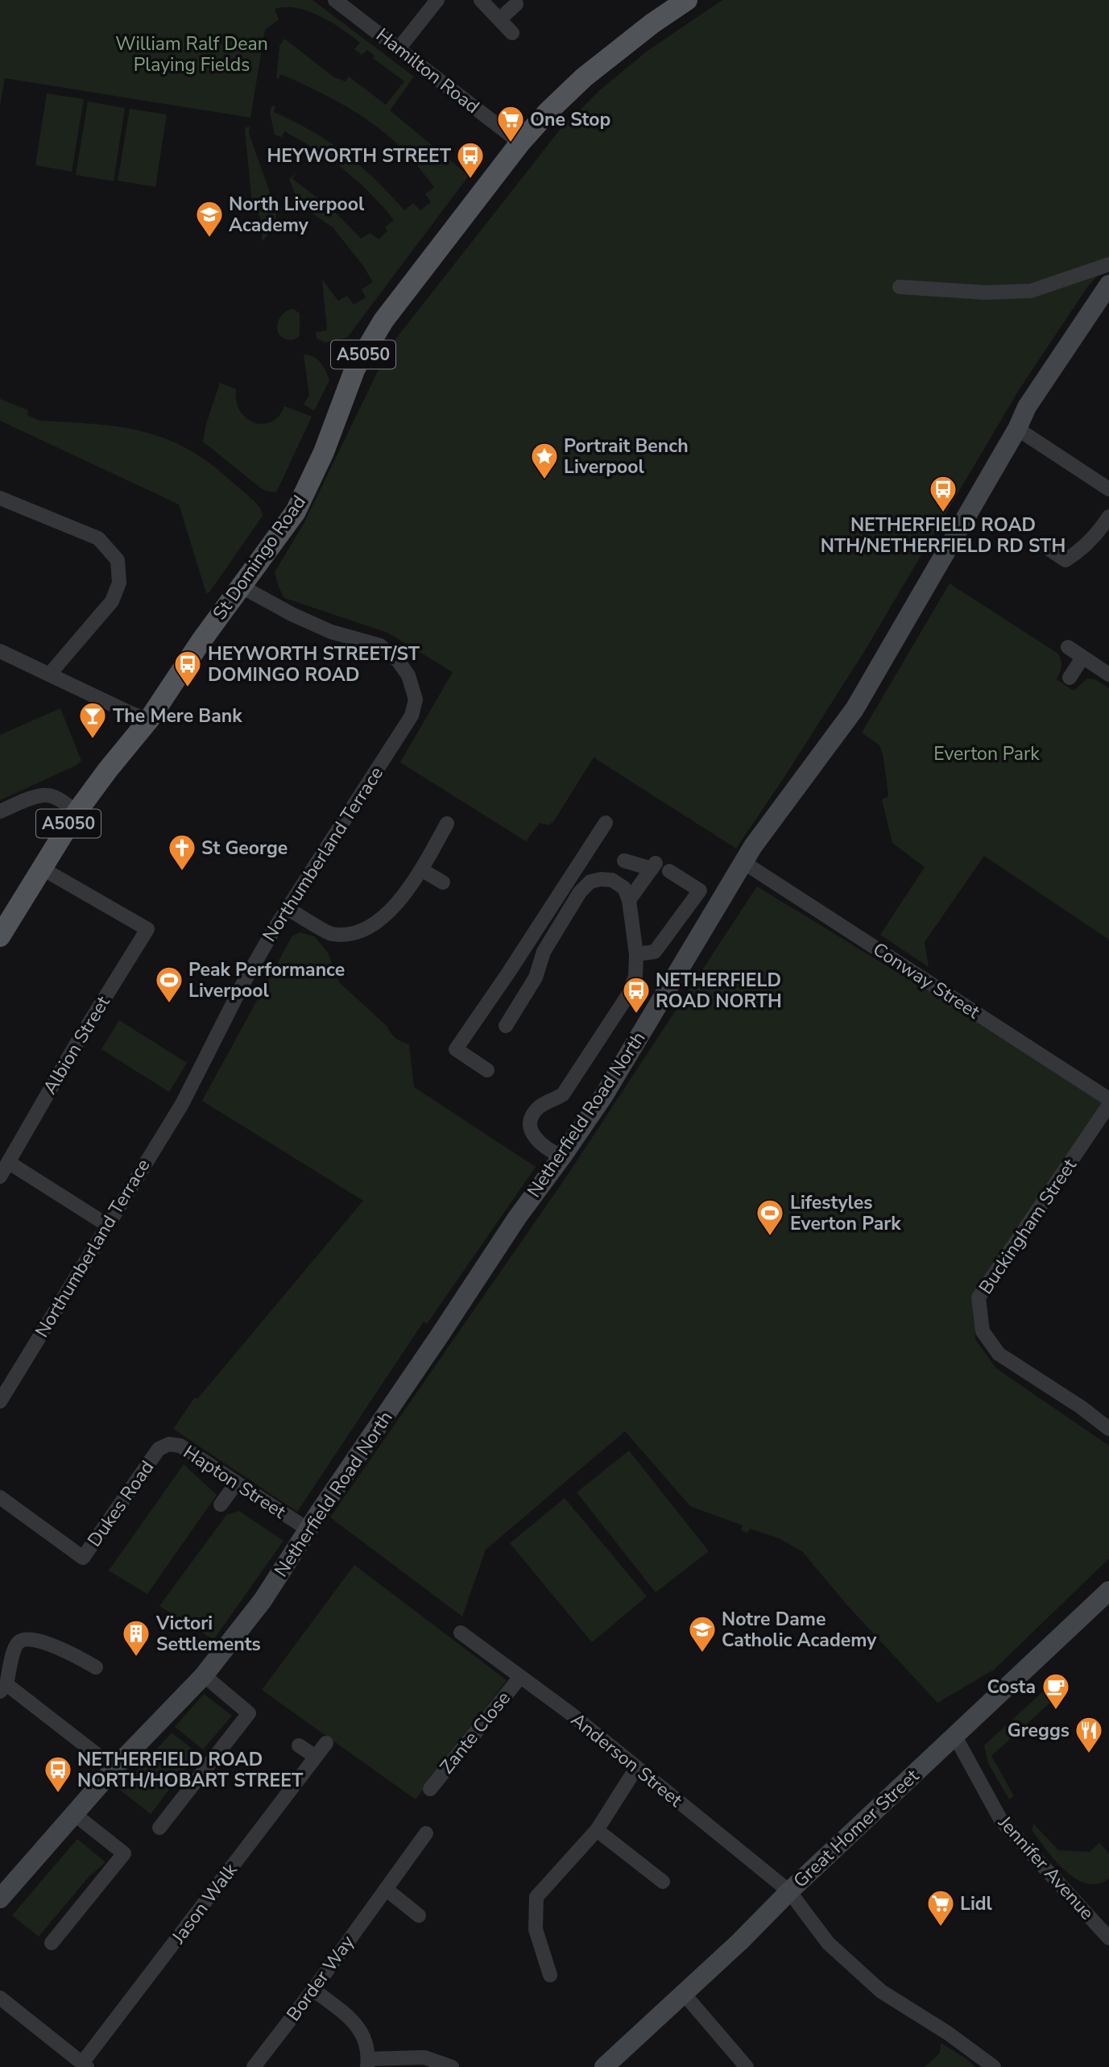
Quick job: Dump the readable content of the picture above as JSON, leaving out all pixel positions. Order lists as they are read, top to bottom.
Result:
{
  "streets": {
    "main road": ["A5050", "St Domingo Road"],
    "street": [
      "Hamilton Road",
      "Northumberland Terrace",
      "Conway Street",
      "Albion Street",
      "Netherfield Road North",
      "Buckingham Street",
      "Hapton Street",
      "Dukes Road",
      "Zante Close",
      "Anderson Street",
      "Great Homer Street",
      "Jennifer Avenue",
      "Jason Walk",
      "Border Way"
    ]
  },
  "crossings": [
    ["Hamilton Road", "A5050"],
    ["Hamilton Road", "St Domingo Road"],
    ["A5050", "St Domingo Road"],
    ["St Domingo Road", "Northumberland Terrace"],
    ["St Domingo Road", "Albion Street"],
    ["Conway Street", "Netherfield Road North"],
    ["Netherfield Road North", "Hapton Street"],
    ["Hapton Street", "Dukes Road"],
    ["Zante Close", "Anderson Street"],
    ["Anderson Street", "Great Homer Street"],
    ["Great Homer Street", "Jennifer Avenue"]
  ],
  "parks": ["William Ralf Dean Playing Fields", "Everton Park"],
  "places": {
    "supermarket": ["One Stop", "Lidl"],
    "bus stop": [
      "HEYWORTH STREET",
      "NETHERFIELD ROAD NTH/NETHERFIELD RD STH",
      "HEYWORTH STREET/ST DOMINGO ROAD",
      "NETHERFIELD ROAD NORTH",
      "NETHERFIELD ROAD NORTH/HOBART STREET"
    ],
    "school or university": ["North Liverpool Academy", "Notre Dame Catholic Academy"],
    "place": ["Portrait Bench Liverpool"],
    "bar": ["The Mere Bank"],
    "church": ["St George"],
    "sports": ["Peak Performance Liverpool", "Lifestyles Everton Park"],
    "building": ["Victori Settlements"],
    "cafe": ["Costa"],
    "restaurant": ["Greggs"]
  }
}
